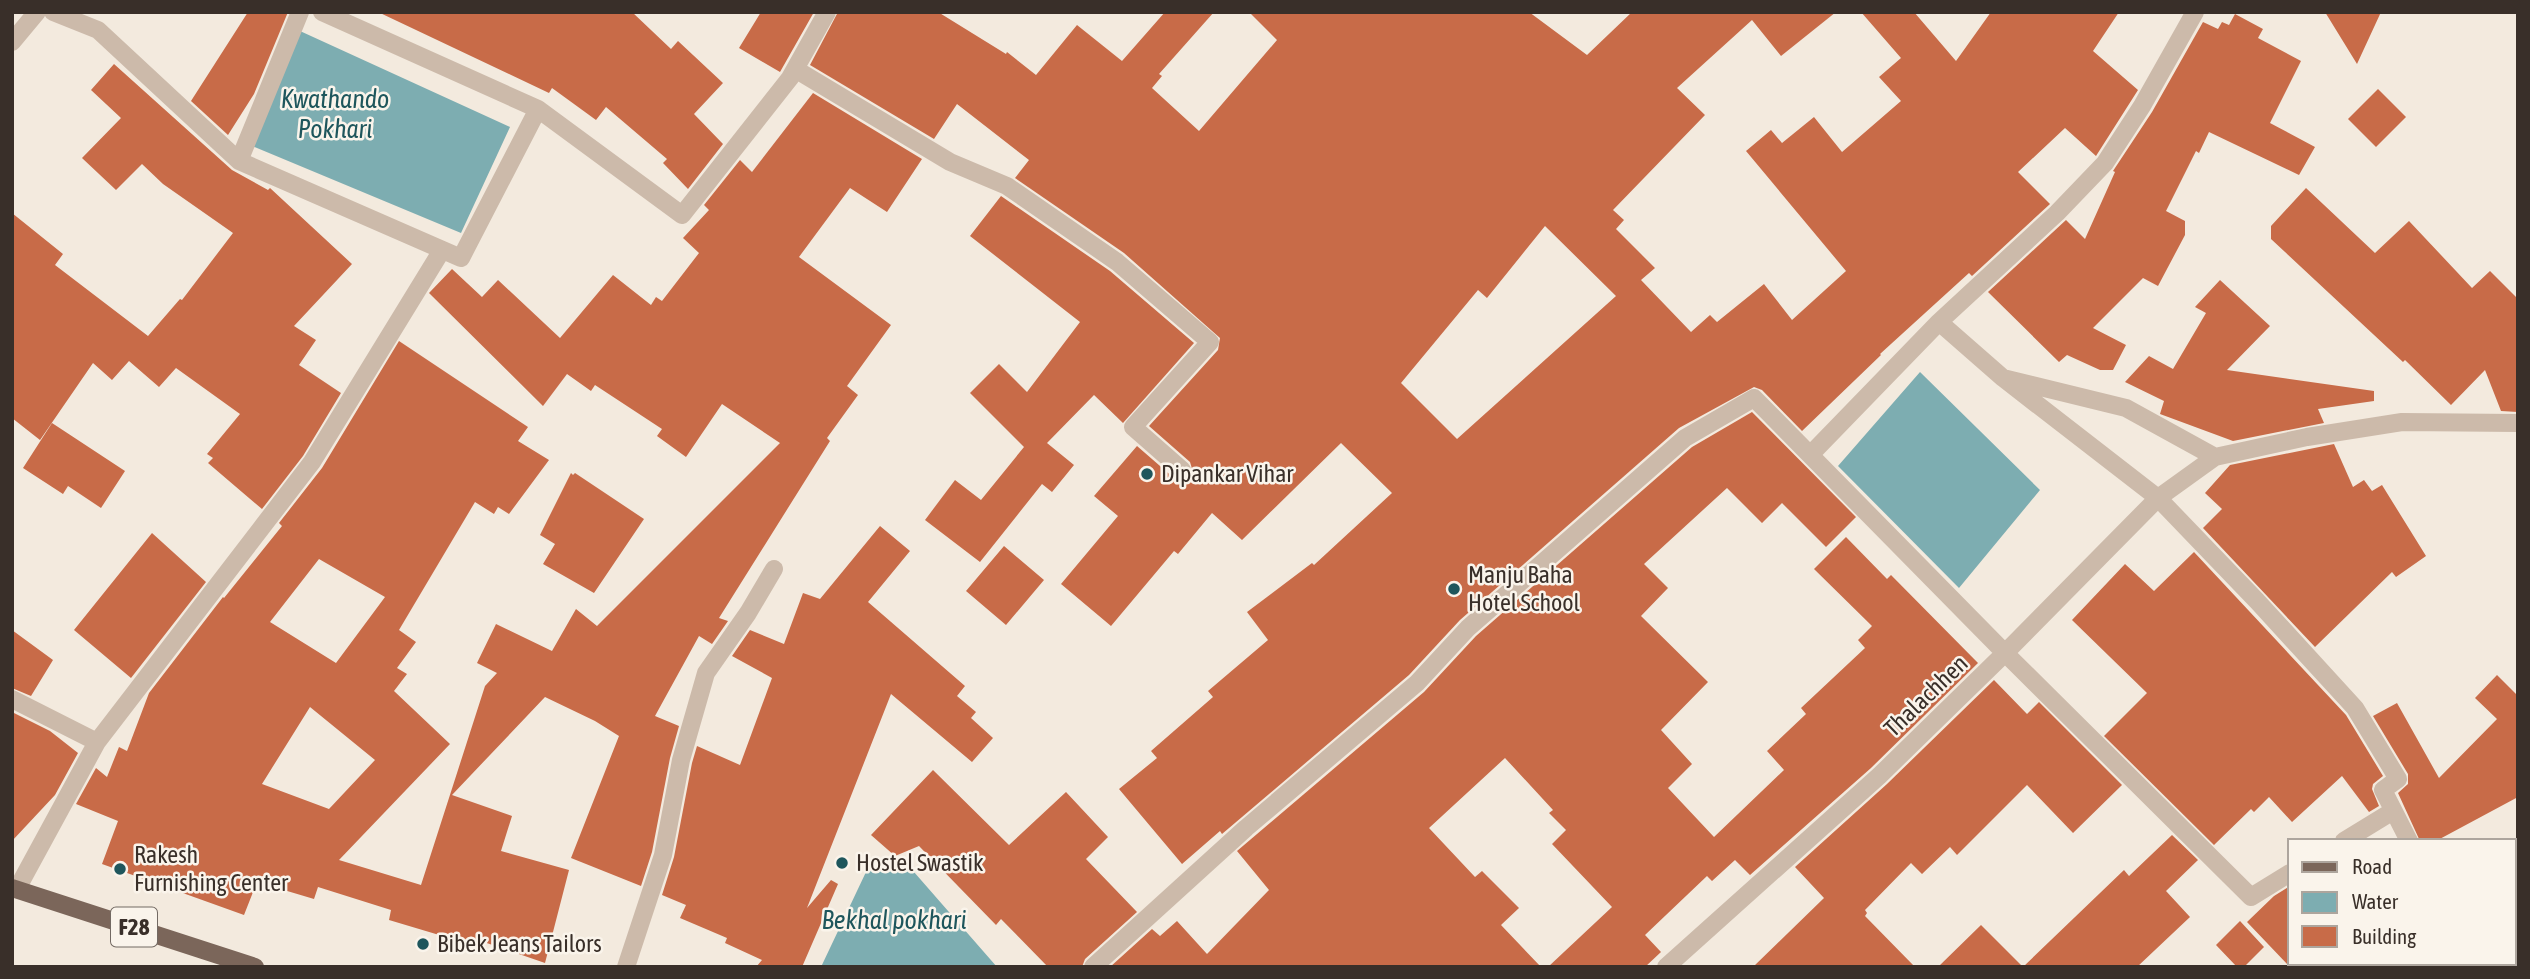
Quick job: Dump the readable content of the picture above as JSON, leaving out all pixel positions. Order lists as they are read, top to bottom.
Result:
{
  "streets": {
    "main road": ["F28"],
    "street": ["Thalachhen"]
  },
  "water": ["Kwathando Pokhari", "Bekhal pokhari"],
  "places": [
    "Dipankar Vihar",
    "Manju Baha Hotel School",
    "Hostel Swastik",
    "Rakesh Furnishing Center",
    "Bibek Jeans Tailors"
  ],
  "legend": ["Road", "Water", "Building"]
}
